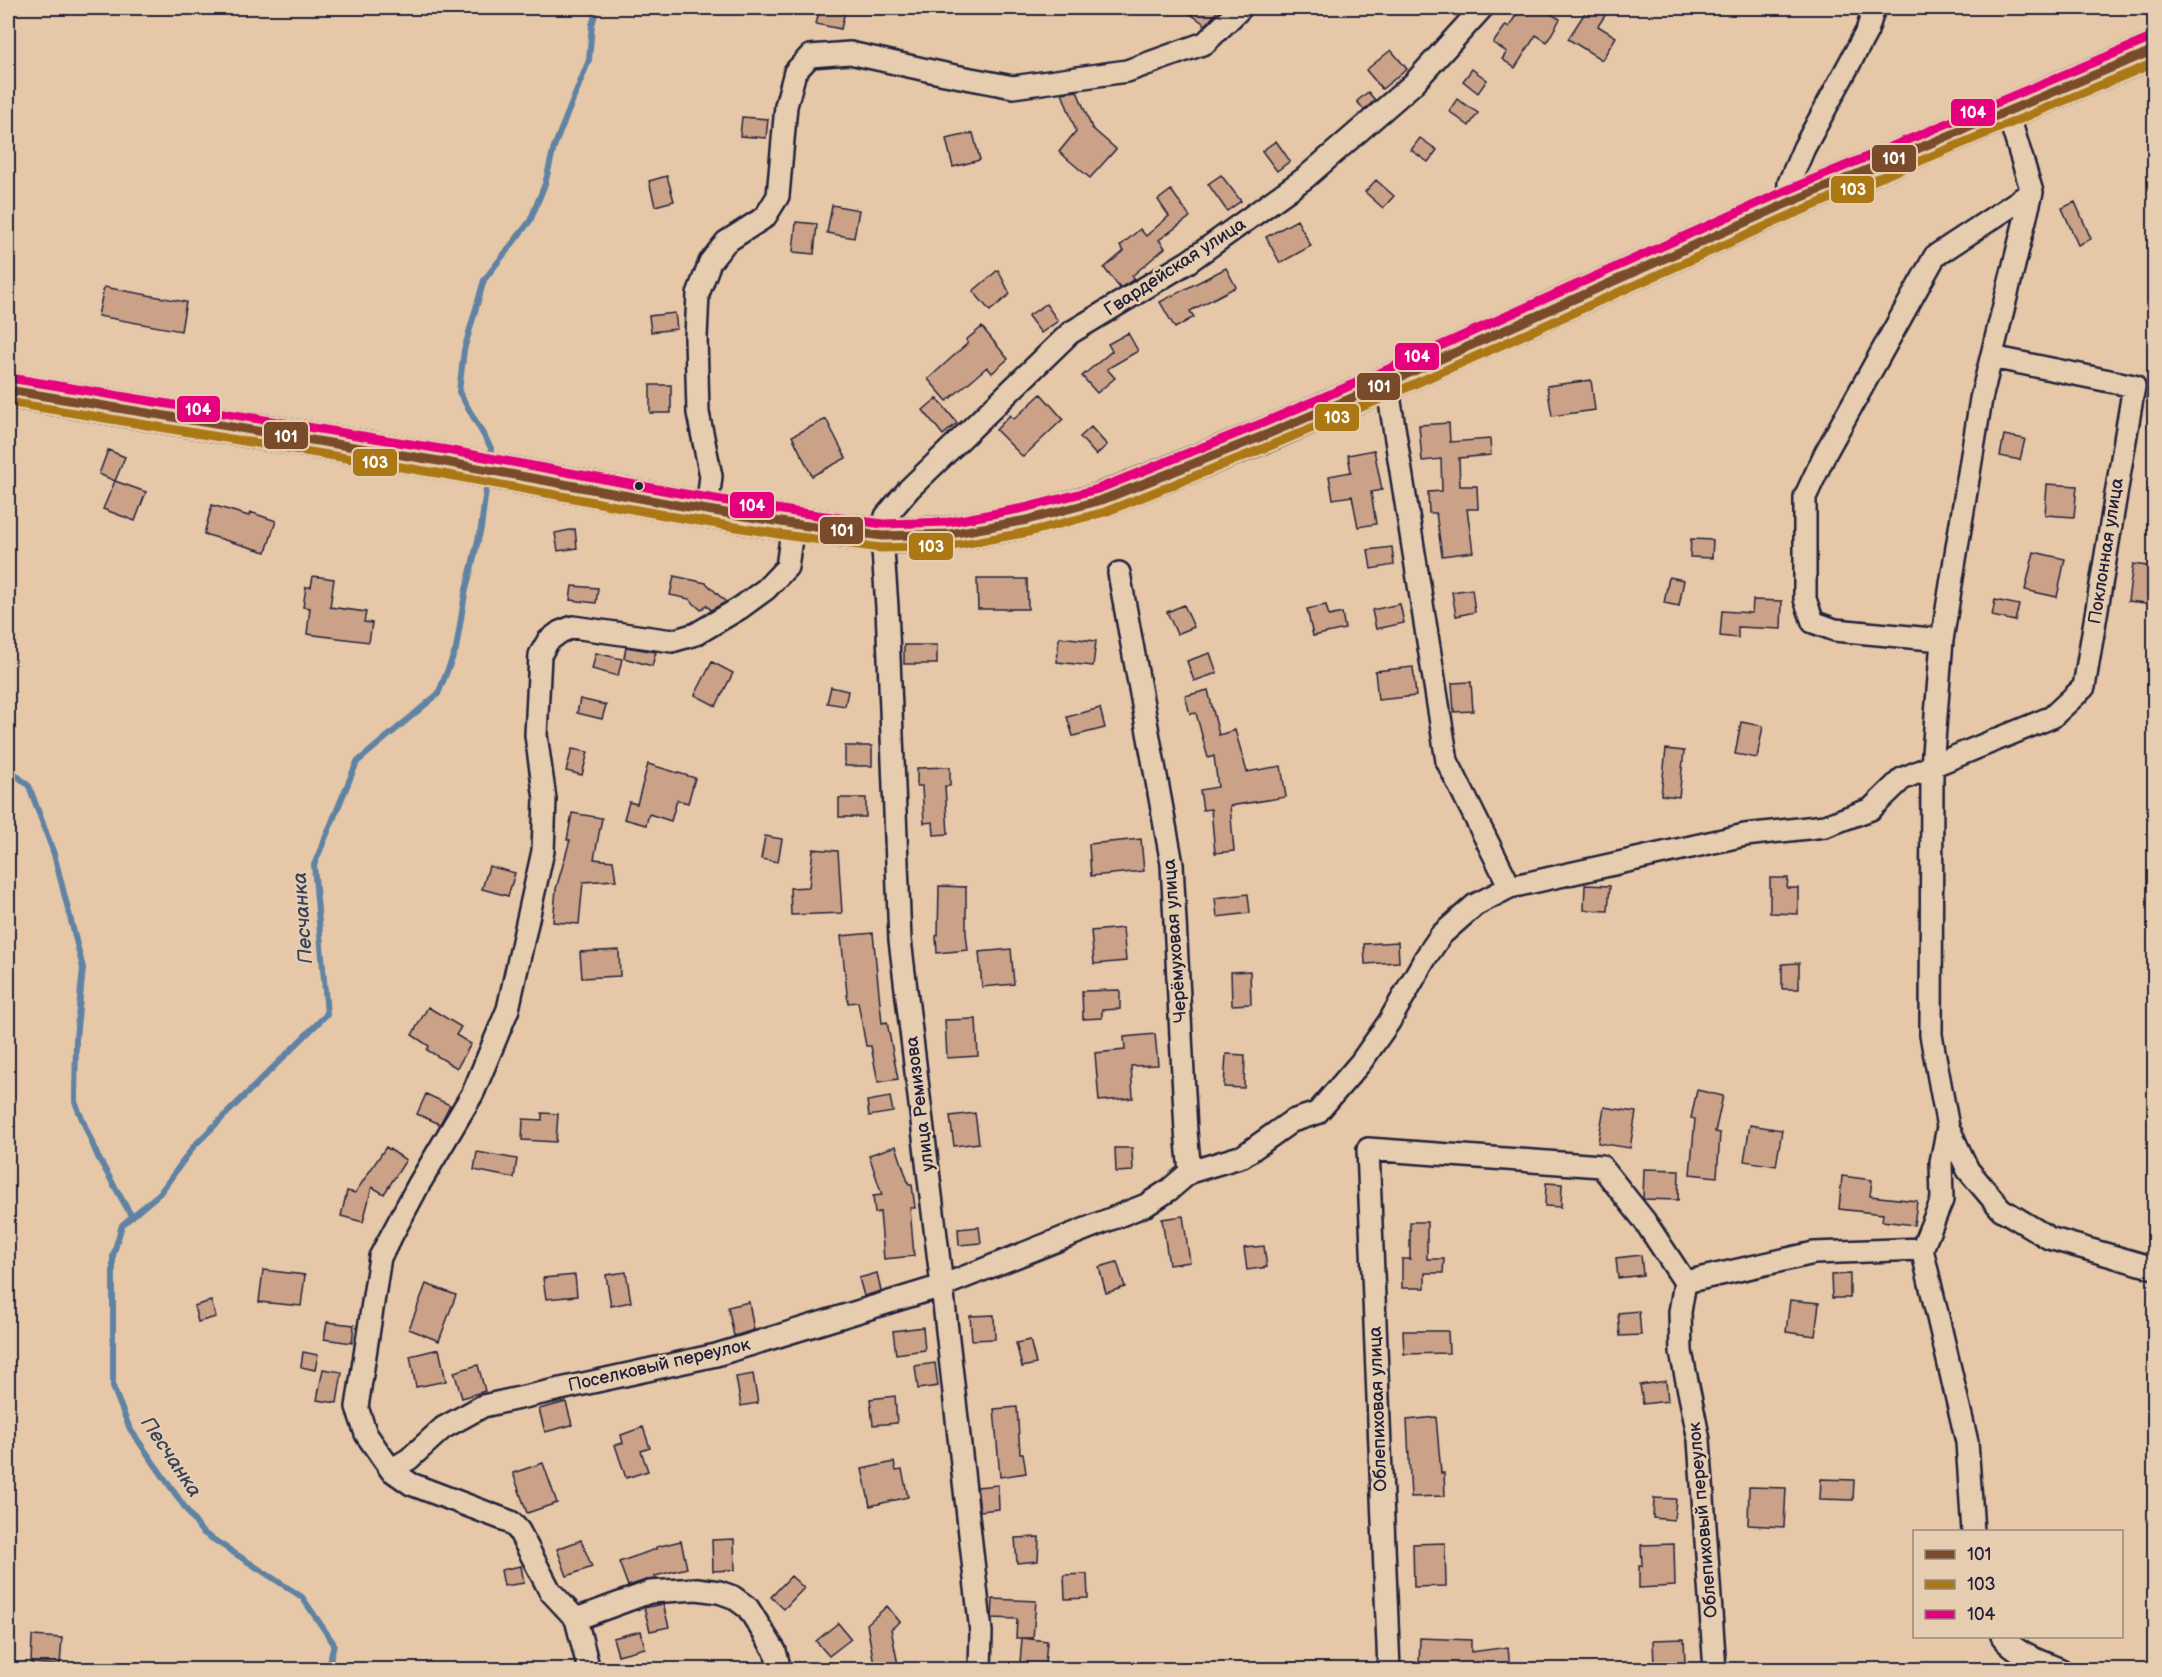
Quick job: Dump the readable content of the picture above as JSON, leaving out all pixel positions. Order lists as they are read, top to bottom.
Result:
{
  "streets": {
    "street": [
      "Гвардейская улица",
      "Поклонная улица",
      "Черёмуховая улица",
      "улица Ремизова",
      "Поселковый переулок",
      "Облепиховая улица",
      "Облепиховый переулок"
    ]
  },
  "crossings": [
    ["Гвардейская улица", "улица Ремизова"],
    ["Черёмуховая улица", "Поселковый переулок"],
    ["улица Ремизова", "Поселковый переулок"],
    ["Облепиховая улица", "Облепиховый переулок"]
  ],
  "water": ["Песчанка"],
  "lines": ["transit line 104", "transit line 101", "transit line 103"],
  "legend": ["101", "103", "104"]
}
